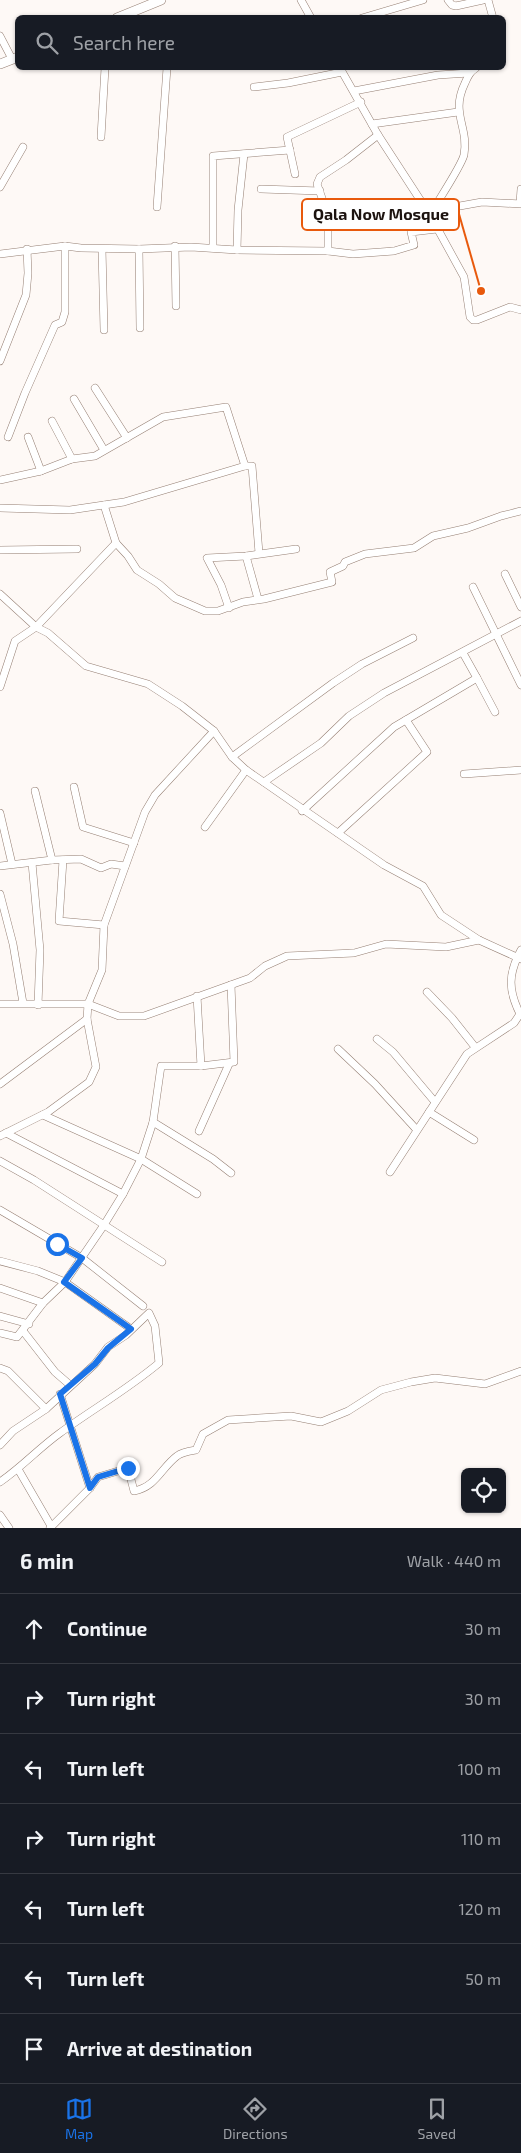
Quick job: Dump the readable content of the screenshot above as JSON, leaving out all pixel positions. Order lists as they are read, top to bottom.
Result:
{
  "places": ["Qala Now Mosque"],
  "page": {
    "search": "Search here",
    "heading": ["6 min", "Walk · 440 m"],
    "list": [
      ["Continue", "30 m"],
      ["Turn right", "30 m"],
      ["Turn left", "100 m"],
      ["Turn right", "110 m"],
      ["Turn left", "120 m"],
      ["Turn left", "50 m"],
      "Arrive at destination"
    ],
    "nav": ["Map", "Directions", "Saved"]
  }
}
